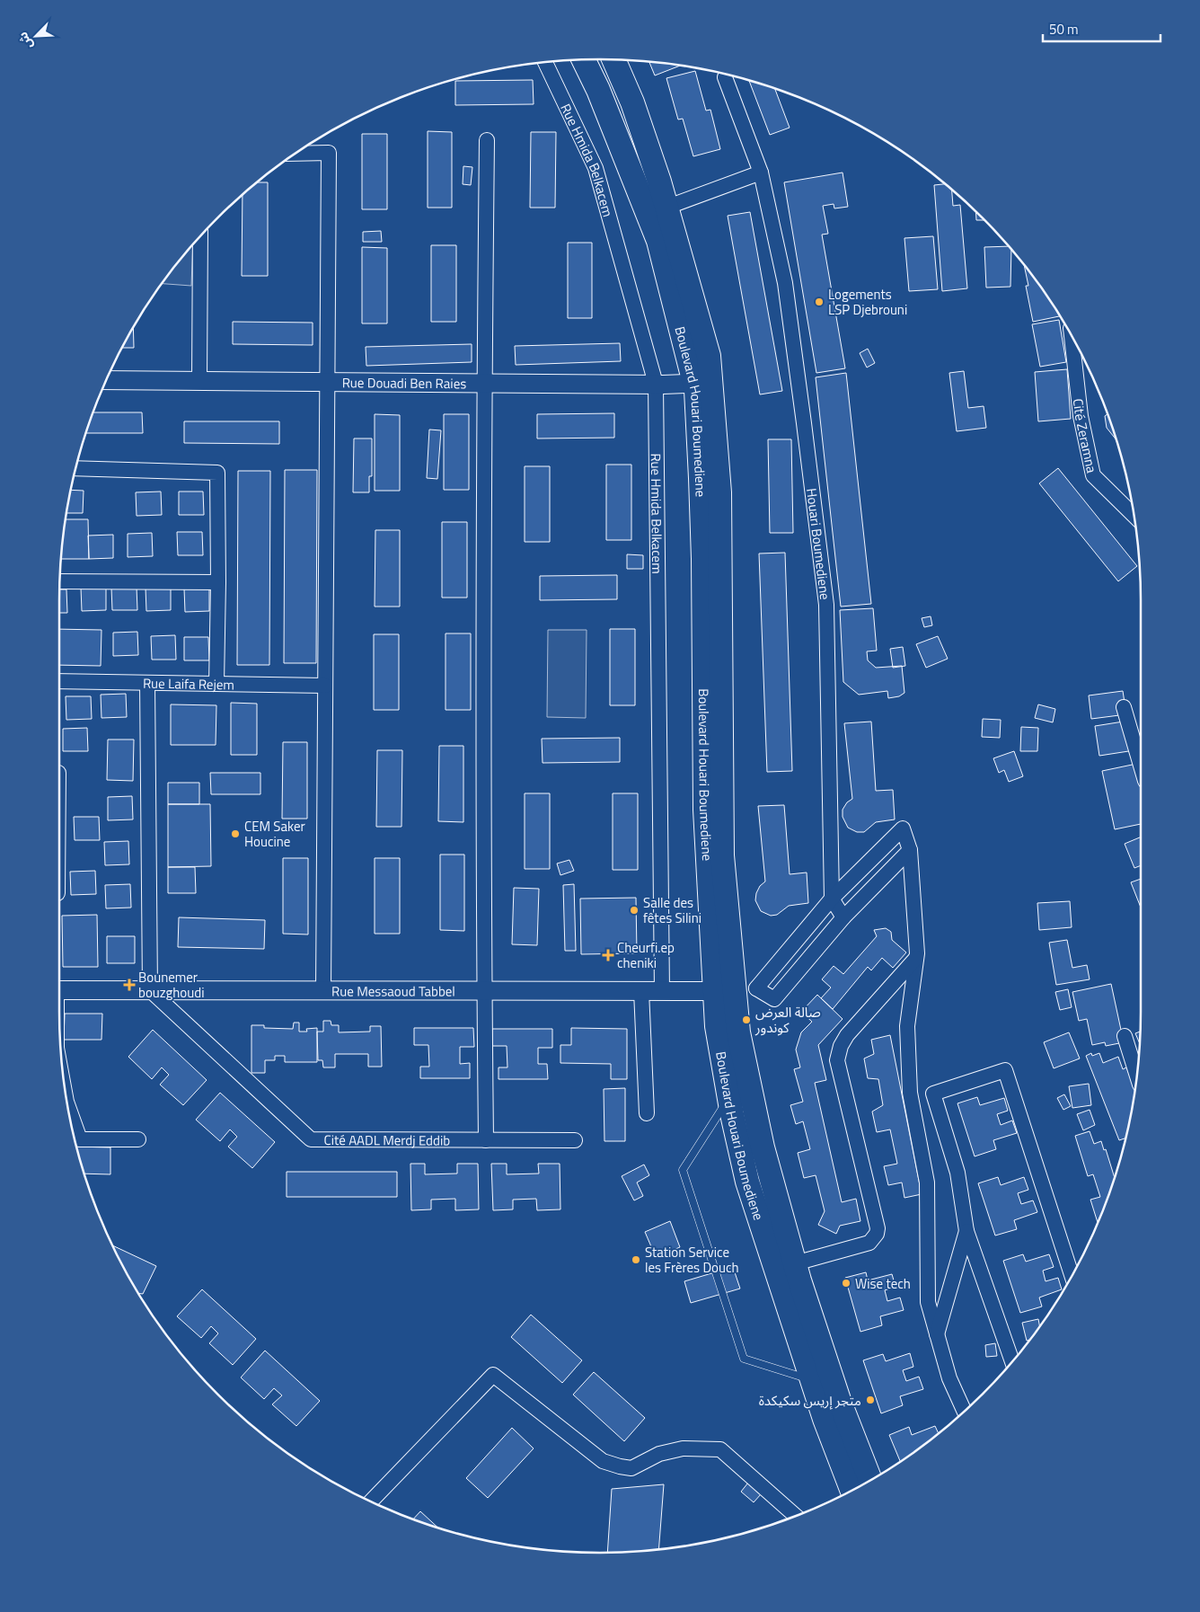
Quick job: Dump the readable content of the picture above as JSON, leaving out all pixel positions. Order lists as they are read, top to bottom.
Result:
{
  "streets": {
    "highway": ["Boulevard Houari Boumediene"],
    "street": [
      "Rue Hmida Belkacem",
      "Rue Douadi Ben Raies",
      "Cité Zeramna",
      "Houari Boumediene",
      "Rue Laifa Rejem",
      "Rue Messaoud Tabbel",
      "Cité AADL Merdj Eddib"
    ]
  },
  "crossings": [
    ["Rue Hmida Belkacem", "Rue Douadi Ben Raies"],
    ["Rue Hmida Belkacem", "Rue Messaoud Tabbel"],
    ["Rue Douadi Ben Raies", "Boulevard Houari Boumediene"],
    ["Boulevard Houari Boumediene", "Rue Messaoud Tabbel"],
    ["Rue Messaoud Tabbel", "Cité AADL Merdj Eddib"]
  ],
  "places": {
    "other": [
      "Logements LSP Djebrouni",
      "CEM Saker Houcine",
      "Salle des fêtes Silini",
      "صالة العرض كوندور",
      "Station Service les Frères Douch",
      "Wise tech",
      "متجر إريس سكيكدة"
    ],
    "health": ["Cheurfi.ep cheniki", "Bounemer bouzghoudi"]
  },
  "scale_bar": "50 m",
  "north": "bottom left"
}
